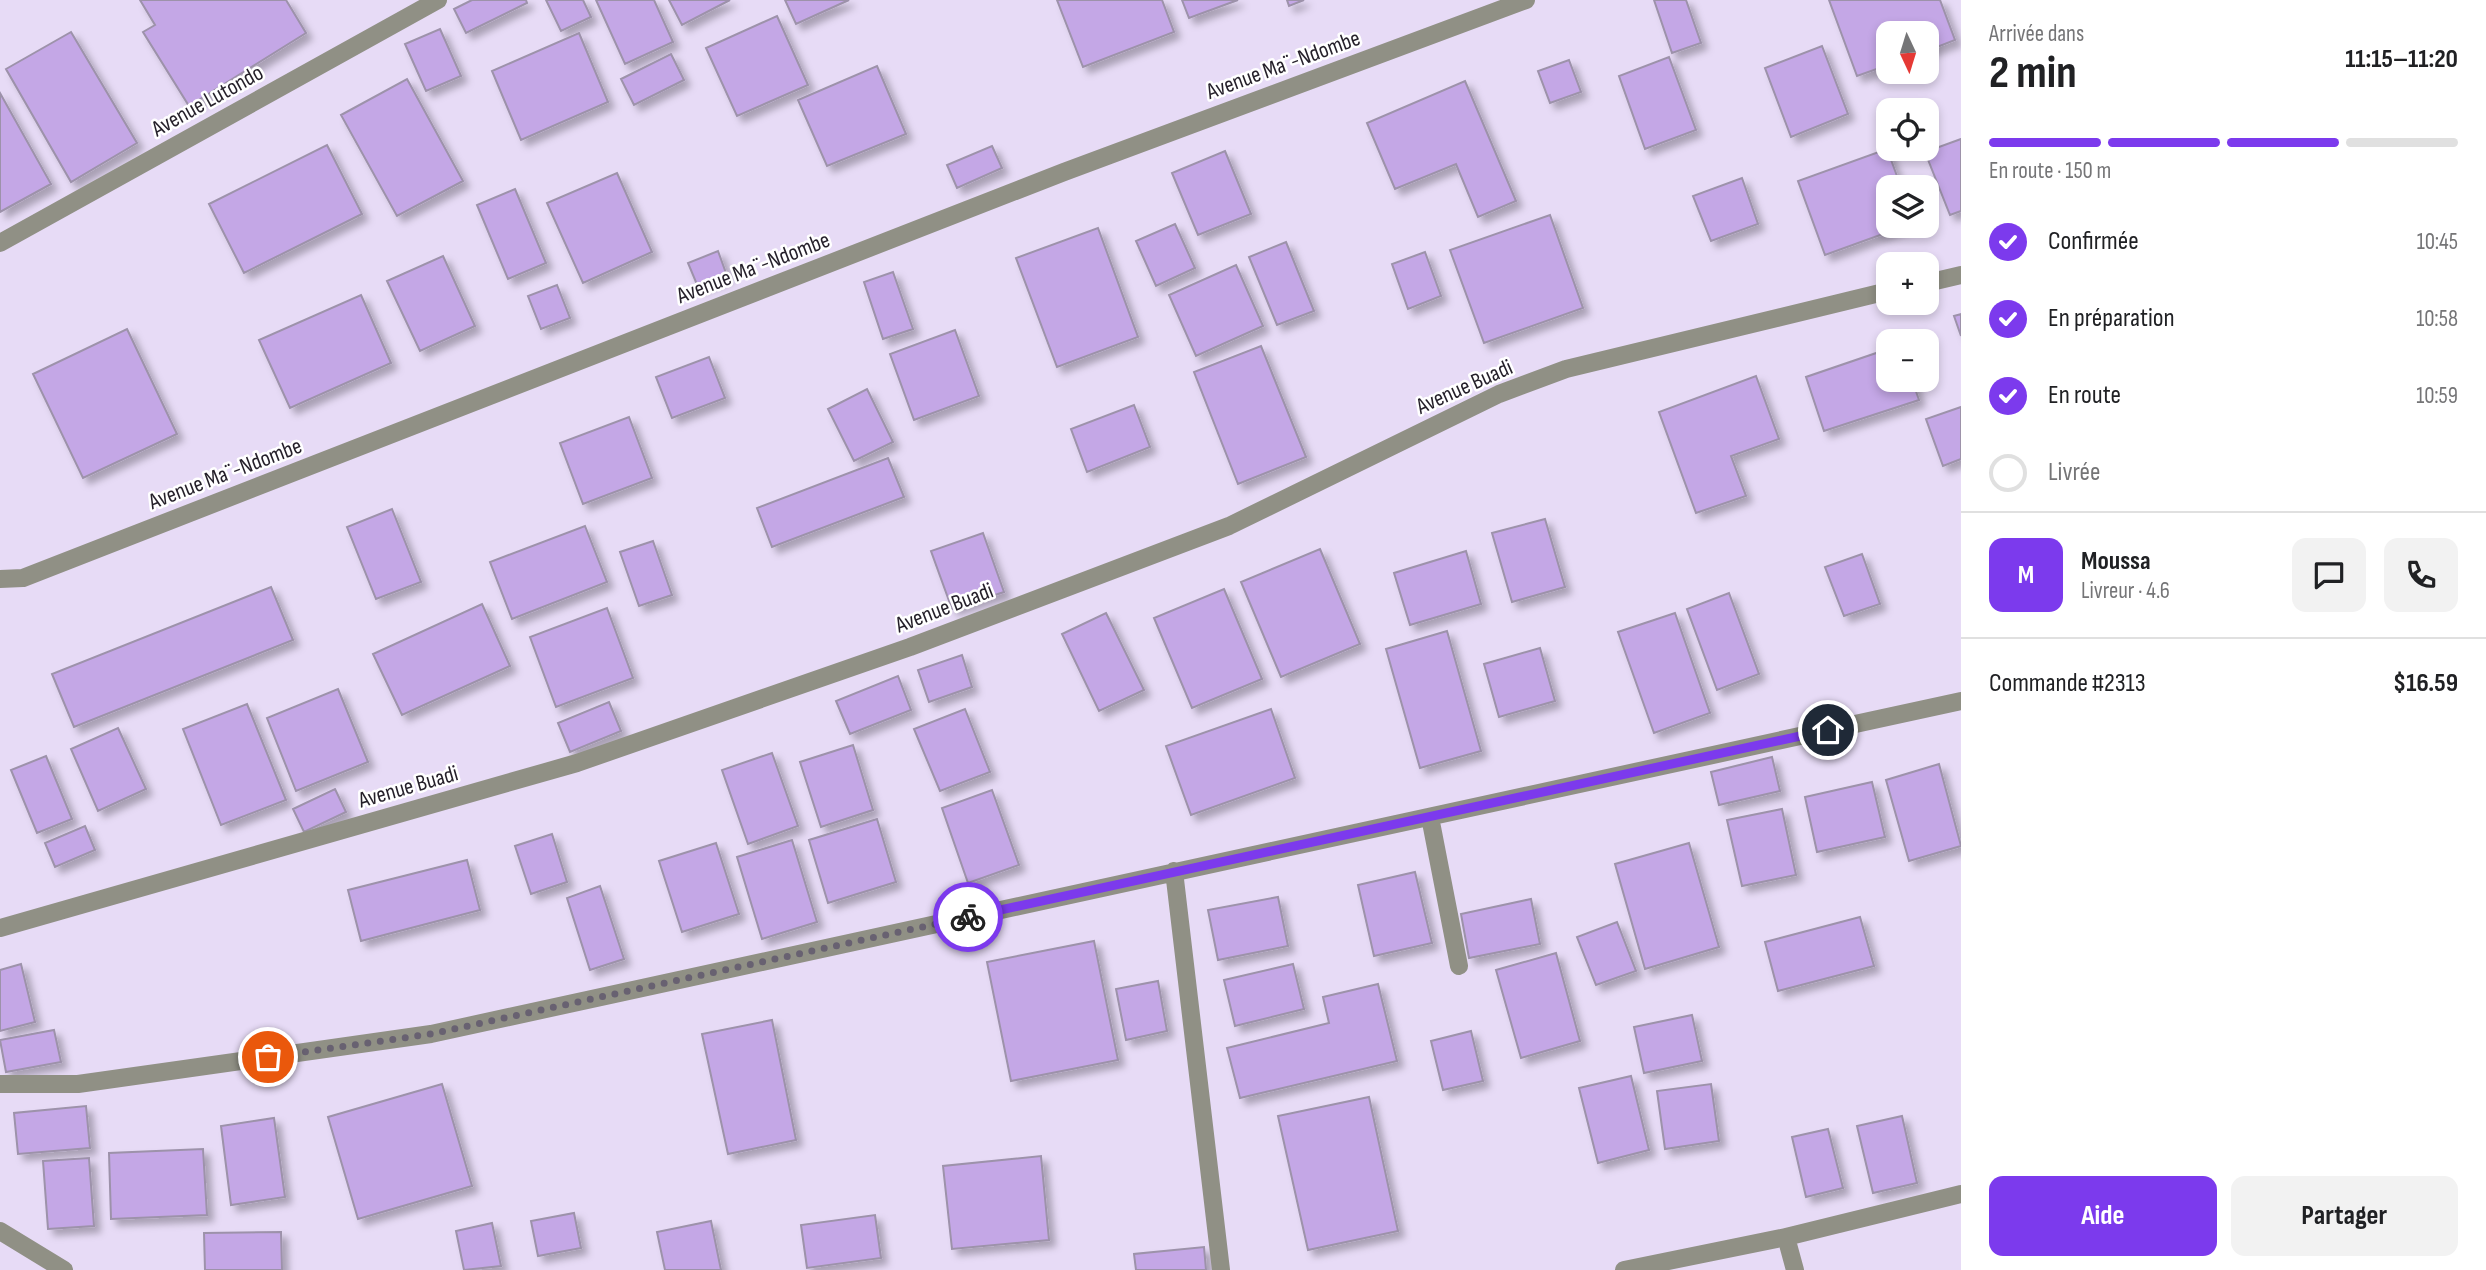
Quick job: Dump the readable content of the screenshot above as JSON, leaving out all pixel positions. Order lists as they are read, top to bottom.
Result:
{
  "streets": {
    "street": ["Avenue Ma¨-Ndombe", "Avenue Lutondo", "Avenue Buadi"]
  },
  "north": "bottom",
  "page": {
    "heading": ["2 min", "Arrivée dans", "11:15–11:20"],
    "panel": [
      "Moussa",
      "Livreur · 4.6",
      "Commande #2313",
      "$16.59"
    ],
    "map_buttons": ["+", "−"],
    "bar": "En route · 150 m",
    "list": [
      ["Confirmée", "10:45"],
      ["En préparation", "10:58"],
      ["En route", "10:59"],
      "Livrée"
    ],
    "round": "M",
    "buttons": ["Aide", "Partager"]
  }
}
